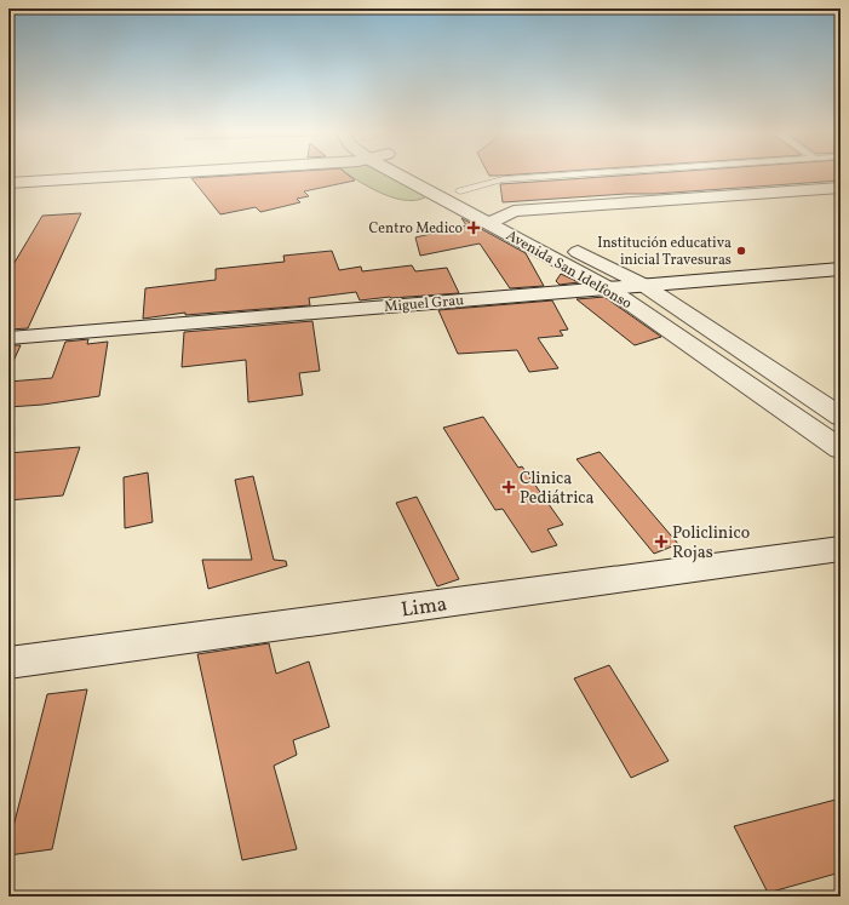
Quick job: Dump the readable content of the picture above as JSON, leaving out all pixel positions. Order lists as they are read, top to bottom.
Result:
{
  "streets": {
    "street": ["Avenida San Idelfonso", "Miguel Grau", "Lima"]
  },
  "crossings": [
    ["Avenida San Idelfonso", "Miguel Grau"]
  ],
  "places": {
    "health": ["Centro Medico", "Clinica Pediátrica", "Policlinico Rojas"],
    "other": ["Institución educativa inicial Travesuras"]
  }
}
